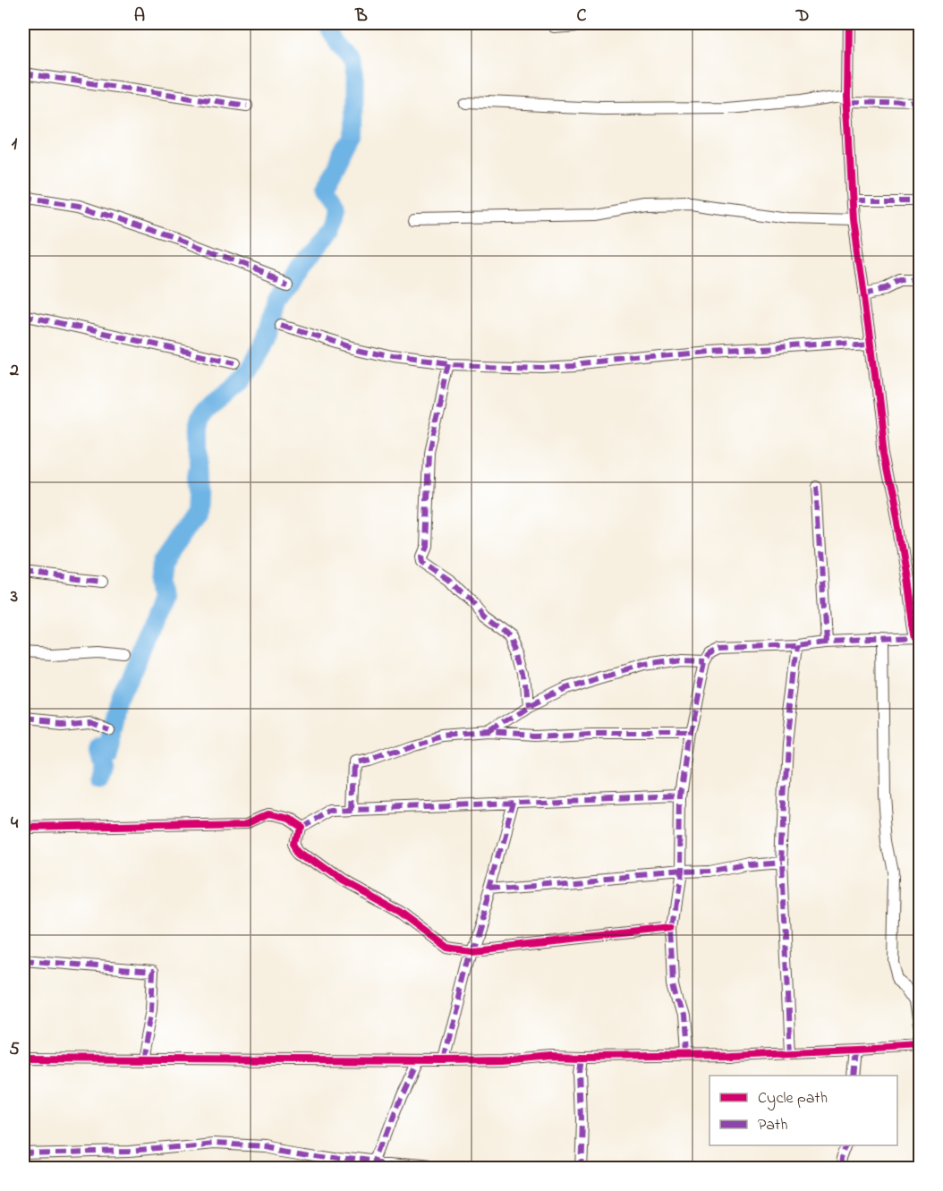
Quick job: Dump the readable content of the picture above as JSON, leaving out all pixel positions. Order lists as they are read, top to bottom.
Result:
{
  "legend": ["Cycle path", "Path"],
  "grid": {
    "columns": [
      "A",
      "B",
      "C",
      "D"
    ],
    "rows": [
      "1",
      "2",
      "3",
      "4",
      "5"
    ]
  }
}
